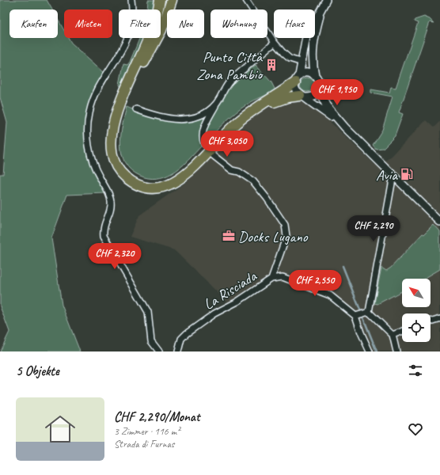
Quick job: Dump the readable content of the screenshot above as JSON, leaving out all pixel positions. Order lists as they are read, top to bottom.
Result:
{
  "streets": {
    "street": ["La Risciada"]
  },
  "places": {
    "building": ["Punto Città Zona Pambio"],
    "fuel station": ["Avia"],
    "office": ["Docks Lugano"]
  },
  "north": "top left",
  "page": {
    "chip": [
      "Kaufen",
      "Mieten",
      "Filter",
      "Neu",
      "Wohnung",
      "Haus"
    ],
    "price": [
      "CHF 1,950",
      "CHF 3,050",
      "CHF 2,290",
      "CHF 2,320",
      "CHF 2,550"
    ],
    "heading": "5 Objekte",
    "list": [
      {
        "name": "CHF 2,290/Monat",
        "note": "3 Zimmer · 116 m² · Strada di Furnas"
      }
    ]
  }
}
